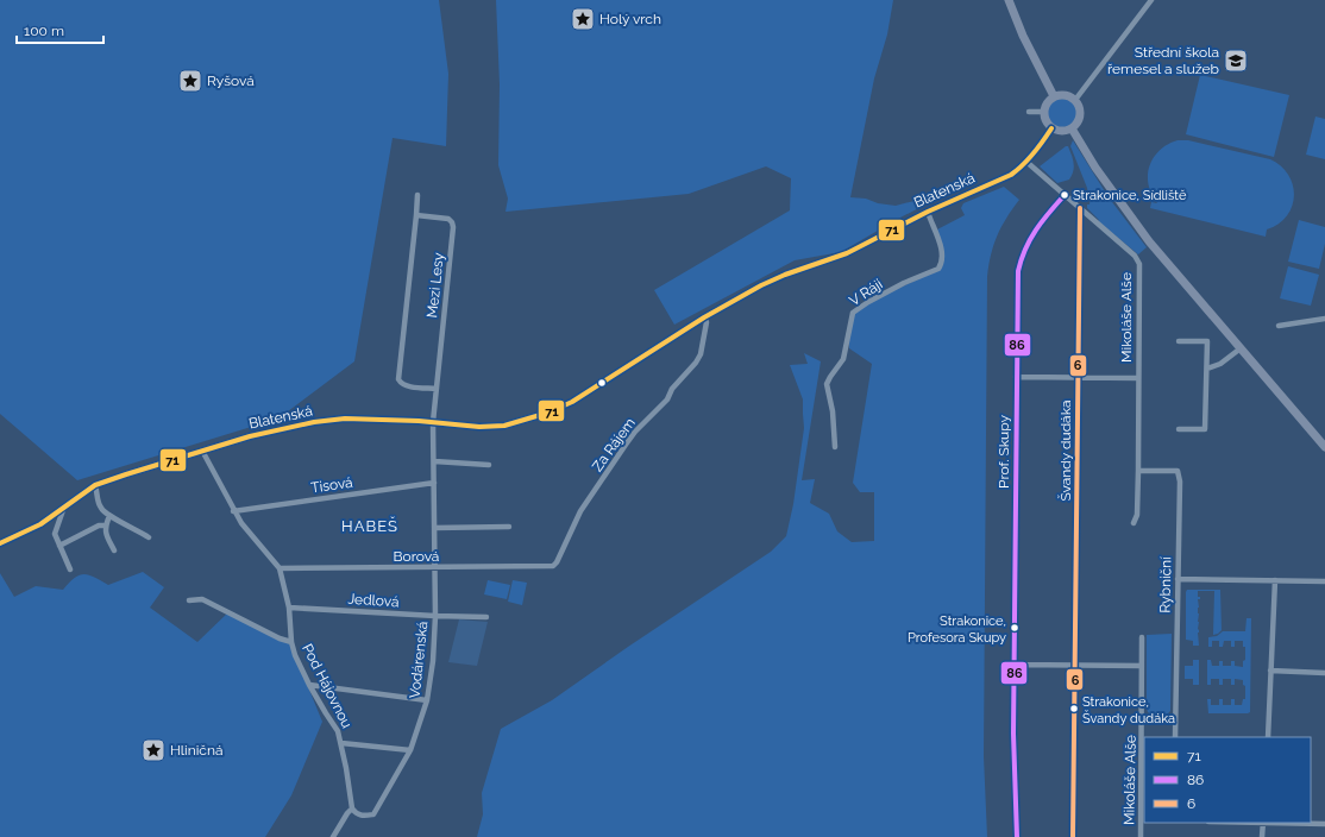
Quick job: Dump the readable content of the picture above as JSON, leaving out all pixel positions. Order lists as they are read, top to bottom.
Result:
{
  "streets": {
    "street": [
      "Blatenská",
      "Mezi Lesy",
      "V Ráji",
      "Mikoláše Alše",
      "Za Rájem",
      "Švandy dudáka",
      "Prof. Skupy",
      "Tisová",
      "Borová",
      "Rybniční",
      "Jedlová",
      "Vodárenská",
      "Pod Hájovnou"
    ]
  },
  "crossings": [
    ["Blatenská", "Mezi Lesy"],
    ["Blatenská", "V Ráji"],
    ["Blatenská", "Mikoláše Alše"],
    ["Blatenská", "Za Rájem"],
    ["Blatenská", "Vodárenská"],
    ["Blatenská", "Pod Hájovnou"],
    ["Mezi Lesy", "Vodárenská"],
    ["Mikoláše Alše", "Švandy dudáka"],
    ["Mikoláše Alše", "Prof. Skupy"],
    ["Mikoláše Alše", "Rybniční"],
    ["Za Rájem", "Borová"],
    ["Tisová", "Vodárenská"],
    ["Tisová", "Pod Hájovnou"],
    ["Borová", "Vodárenská"],
    ["Borová", "Pod Hájovnou"],
    ["Jedlová", "Vodárenská"],
    ["Jedlová", "Pod Hájovnou"],
    ["Vodárenská", "Pod Hájovnou"]
  ],
  "districts": ["HABEŠ"],
  "places": {
    "place": ["Holý vrch", "Ryšová", "Hliničná"],
    "school or university": ["Střední škola řemesel a služeb"],
    "other": ["Strakonice, Sídliště", "Strakonice, Profesora Skupy", "Strakonice, Švandy dudáka"]
  },
  "lines": ["transit line 71", "transit line 86", "transit line 6"],
  "legend": ["71", "86", "6"],
  "scale_bar": "100 m"
}
